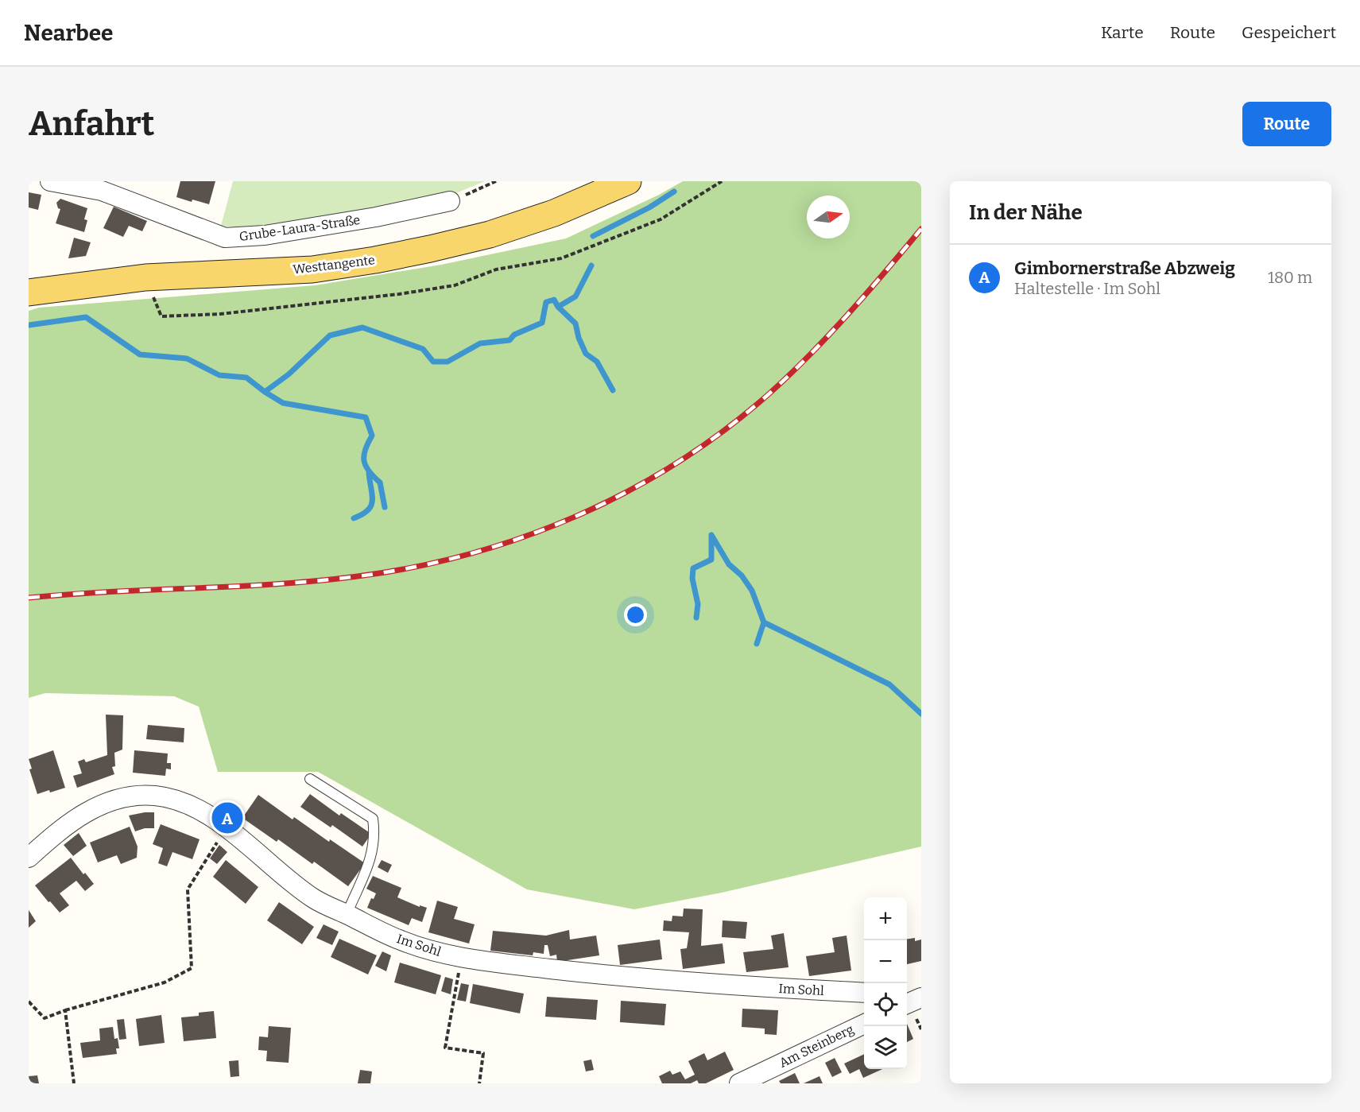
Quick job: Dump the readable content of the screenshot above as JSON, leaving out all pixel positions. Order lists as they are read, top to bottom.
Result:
{
  "streets": {
    "main road": ["Westtangente"],
    "street": ["Grube-Laura-Straße", "Im Sohl", "Am Steinberg"]
  },
  "north": "right",
  "page": {
    "header": "Nearbee",
    "nav": ["Karte", "Route", "Gespeichert"],
    "buttons": "Route",
    "title": "Anfahrt",
    "heading": "In der Nähe",
    "list": [
      {
        "mark": "A",
        "name": "Gimbornerstraße Abzweig",
        "note": "Haltestelle · Im Sohl",
        "value": "180 m"
      }
    ],
    "pins": "A",
    "map_buttons": ["+", "−"]
  }
}
